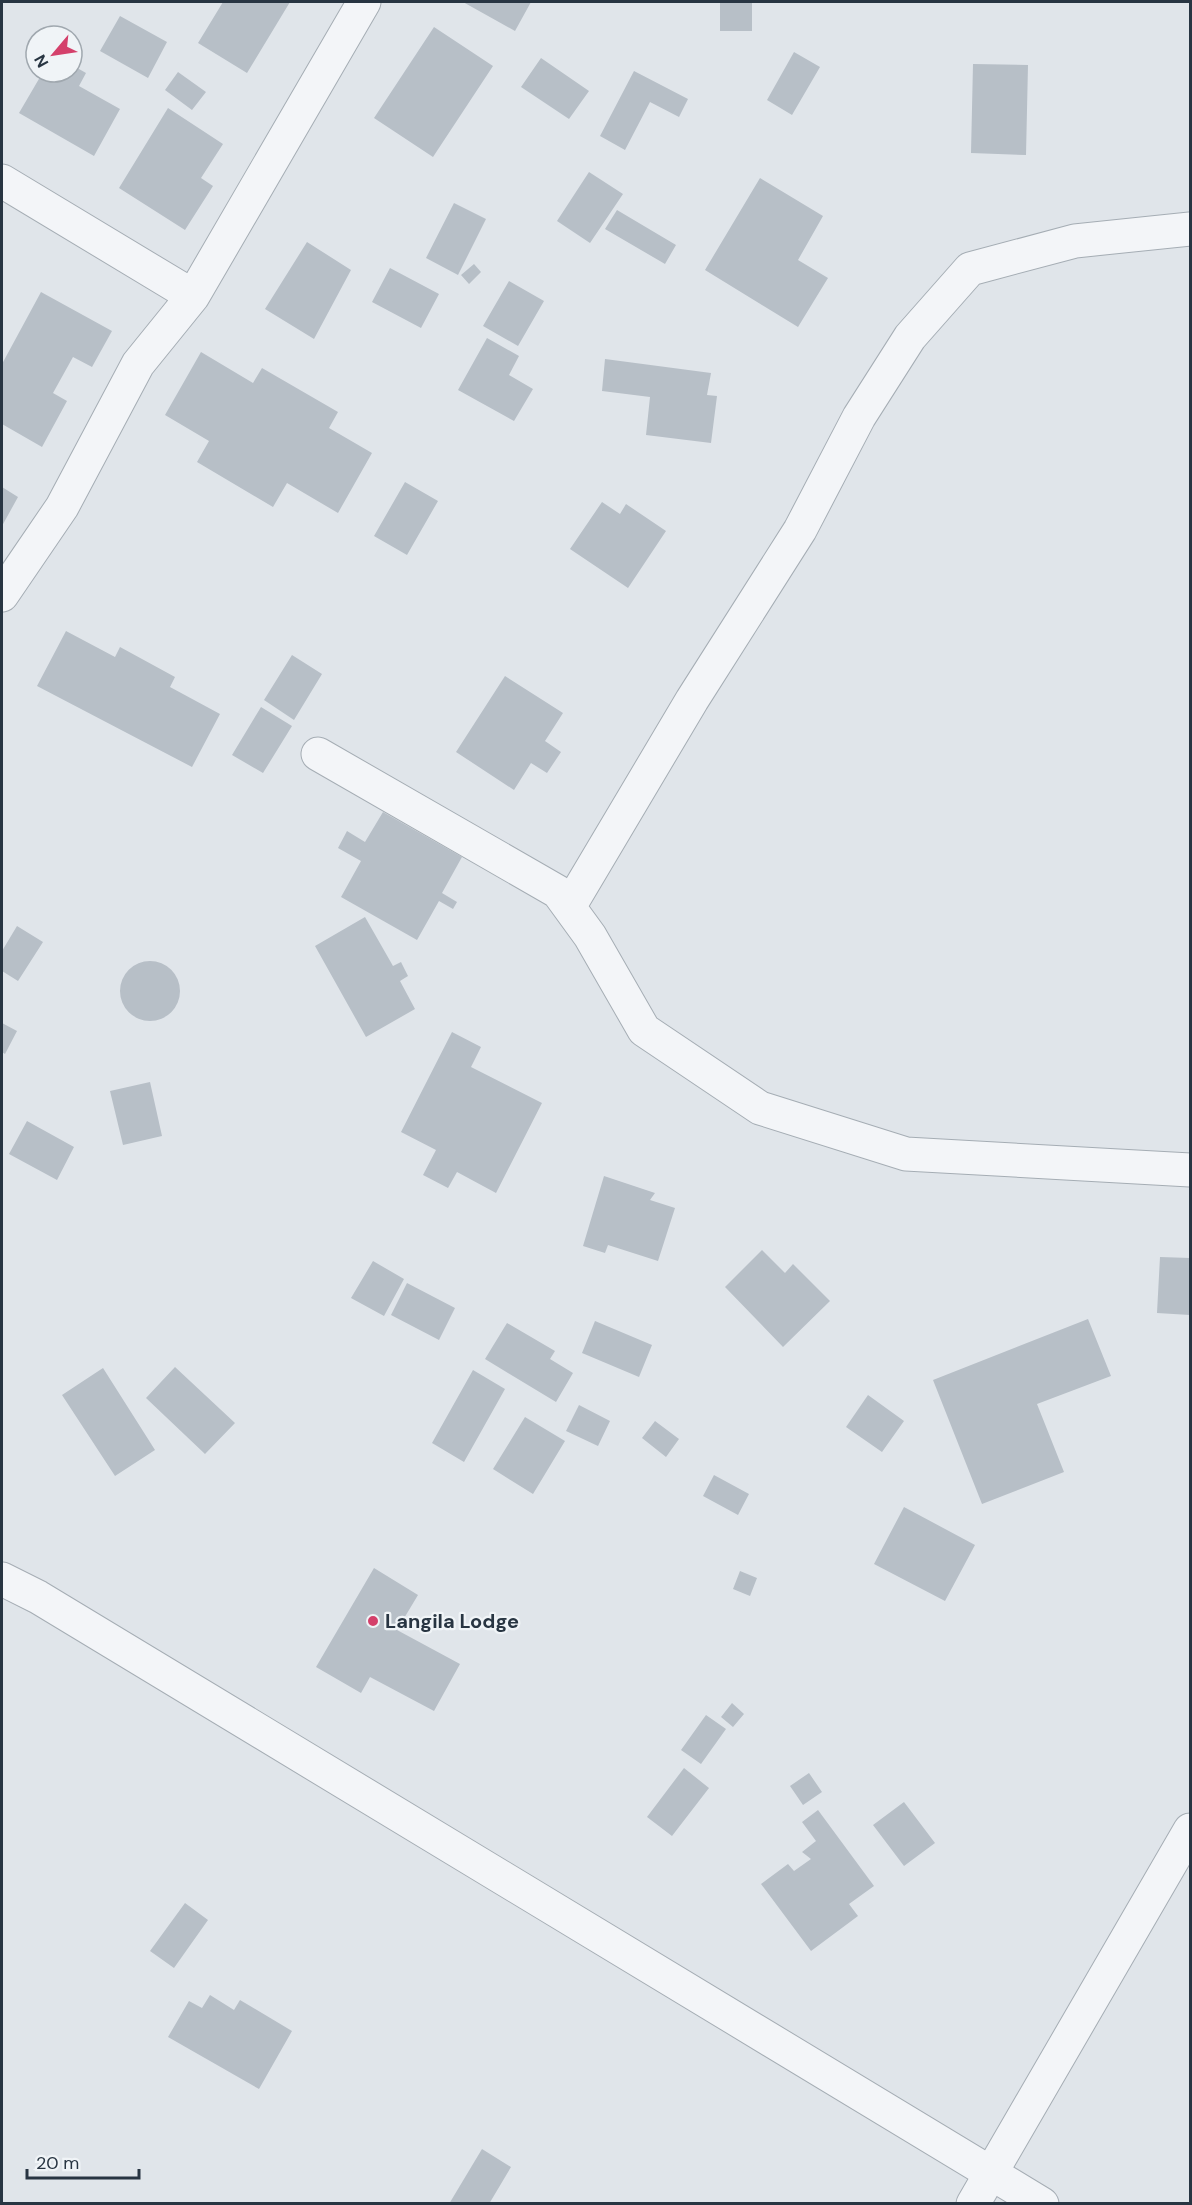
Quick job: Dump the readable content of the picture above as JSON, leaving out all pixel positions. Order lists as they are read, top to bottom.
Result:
{
  "places": ["Langila Lodge"],
  "scale_bar": "20 m",
  "north": "bottom left"
}
